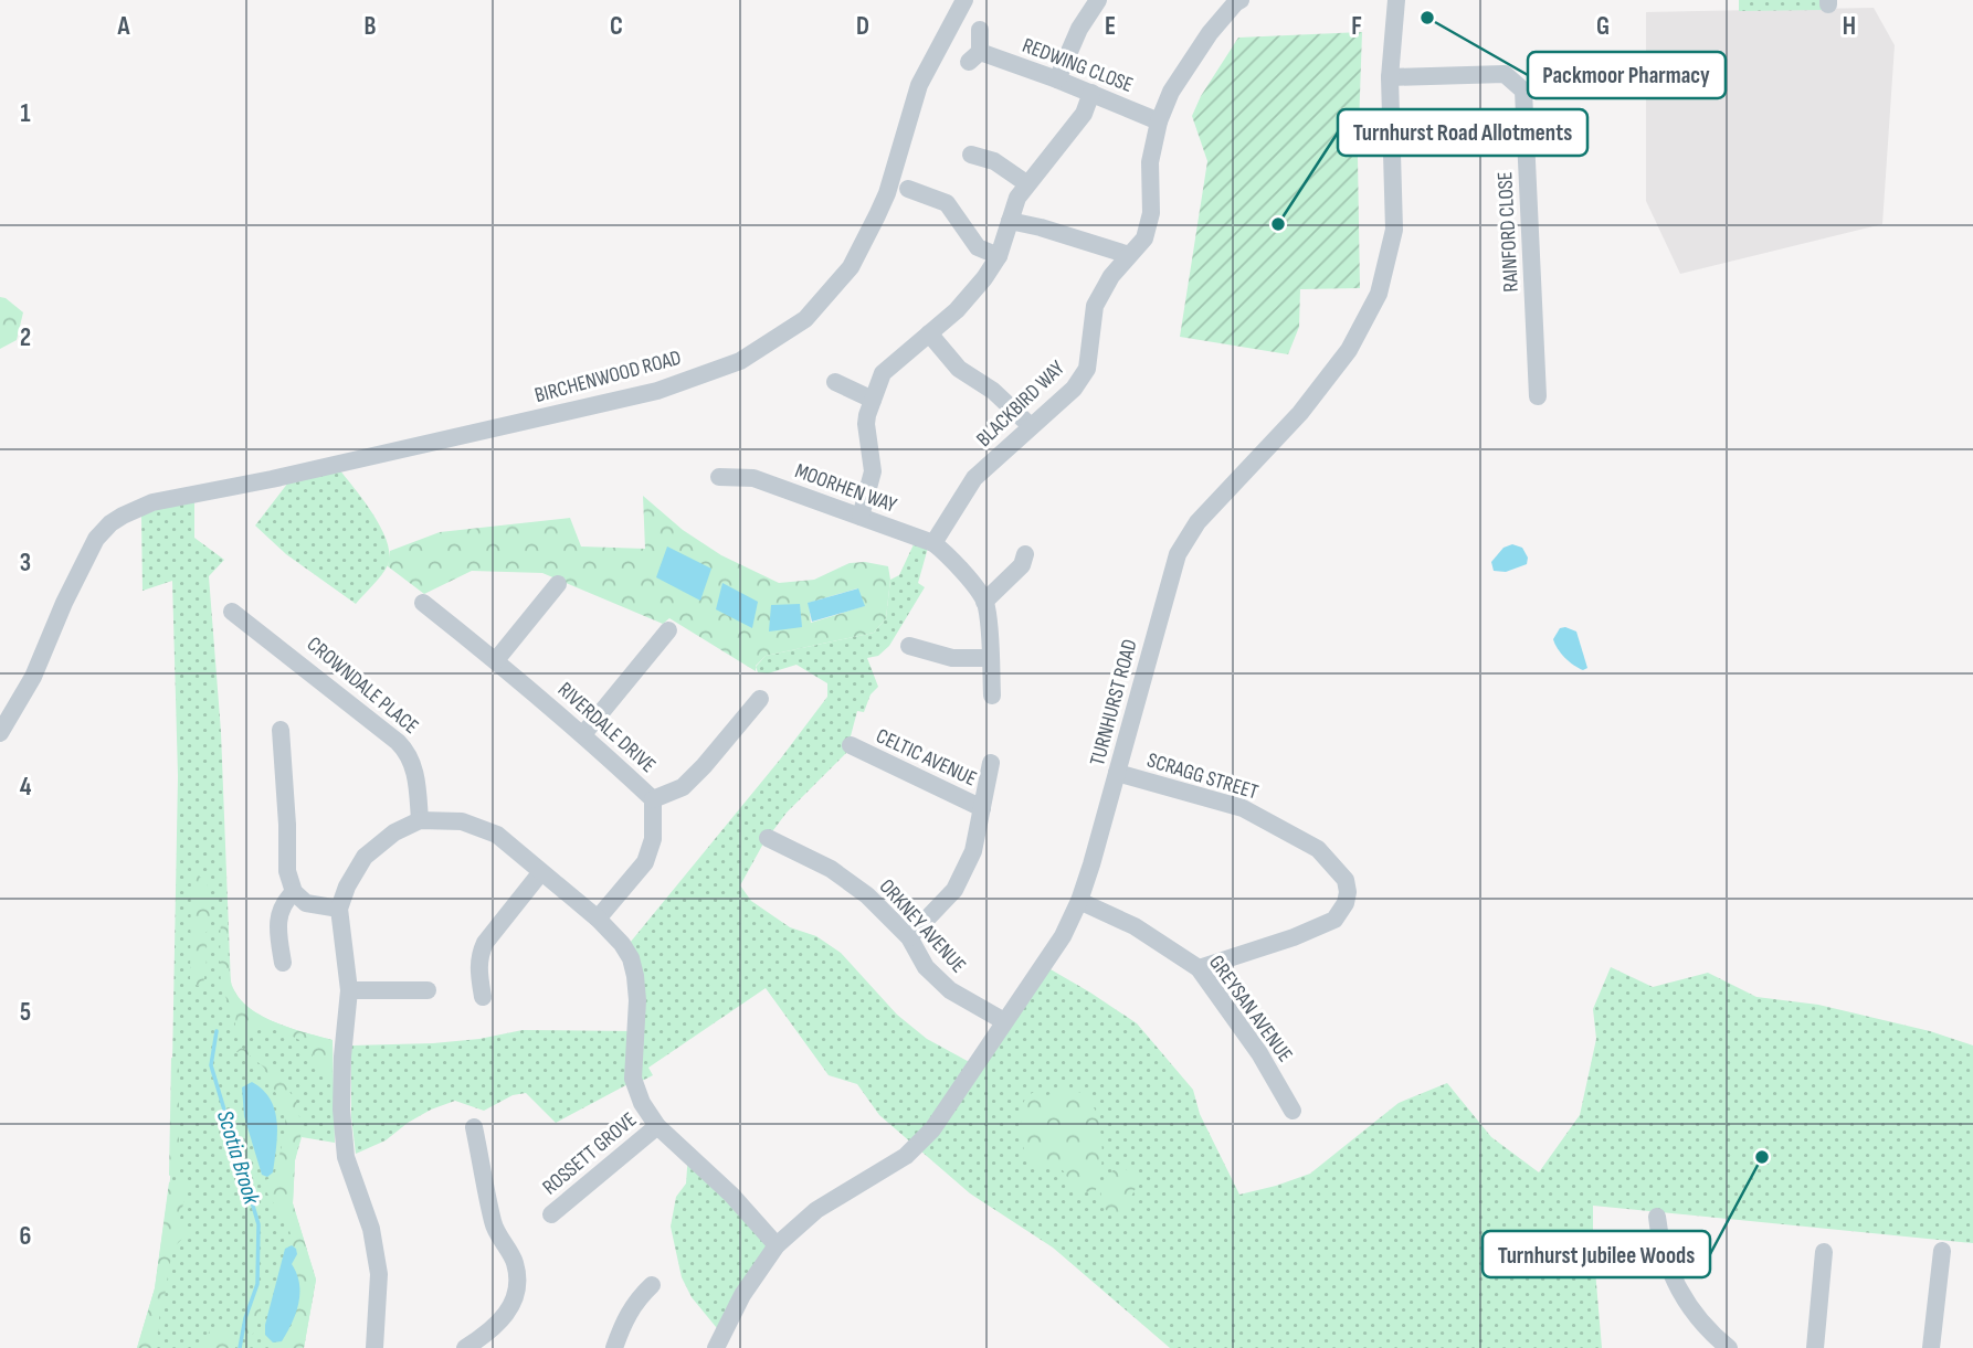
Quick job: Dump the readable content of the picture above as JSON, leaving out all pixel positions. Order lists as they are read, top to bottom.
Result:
{
  "streets": {
    "street": [
      "REDWING CLOSE",
      "RAINFORD CLOSE",
      "BIRCHENWOOD ROAD",
      "BLACKBIRD WAY",
      "MOORHEN WAY",
      "CROWNDALE PLACE",
      "TURNHURST ROAD",
      "RIVERDALE DRIVE",
      "CELTIC AVENUE",
      "SCRAGG STREET",
      "ORKNEY AVENUE",
      "GREYSAN AVENUE",
      "ROSSETT GROVE"
    ]
  },
  "crossings": [
    ["REDWING CLOSE", "BLACKBIRD WAY"],
    ["RAINFORD CLOSE", "TURNHURST ROAD"],
    ["BLACKBIRD WAY", "MOORHEN WAY"],
    ["TURNHURST ROAD", "SCRAGG STREET"],
    ["TURNHURST ROAD", "ORKNEY AVENUE"],
    ["TURNHURST ROAD", "GREYSAN AVENUE"],
    ["SCRAGG STREET", "GREYSAN AVENUE"]
  ],
  "water": ["Scotia Brook"],
  "places": ["Packmoor Pharmacy", "Turnhurst Road Allotments", "Turnhurst Jubilee Woods"],
  "grid": {
    "columns": [
      "A",
      "B",
      "C",
      "D",
      "E",
      "F",
      "G",
      "H"
    ],
    "rows": [
      "1",
      "2",
      "3",
      "4",
      "5",
      "6"
    ]
  }
}
